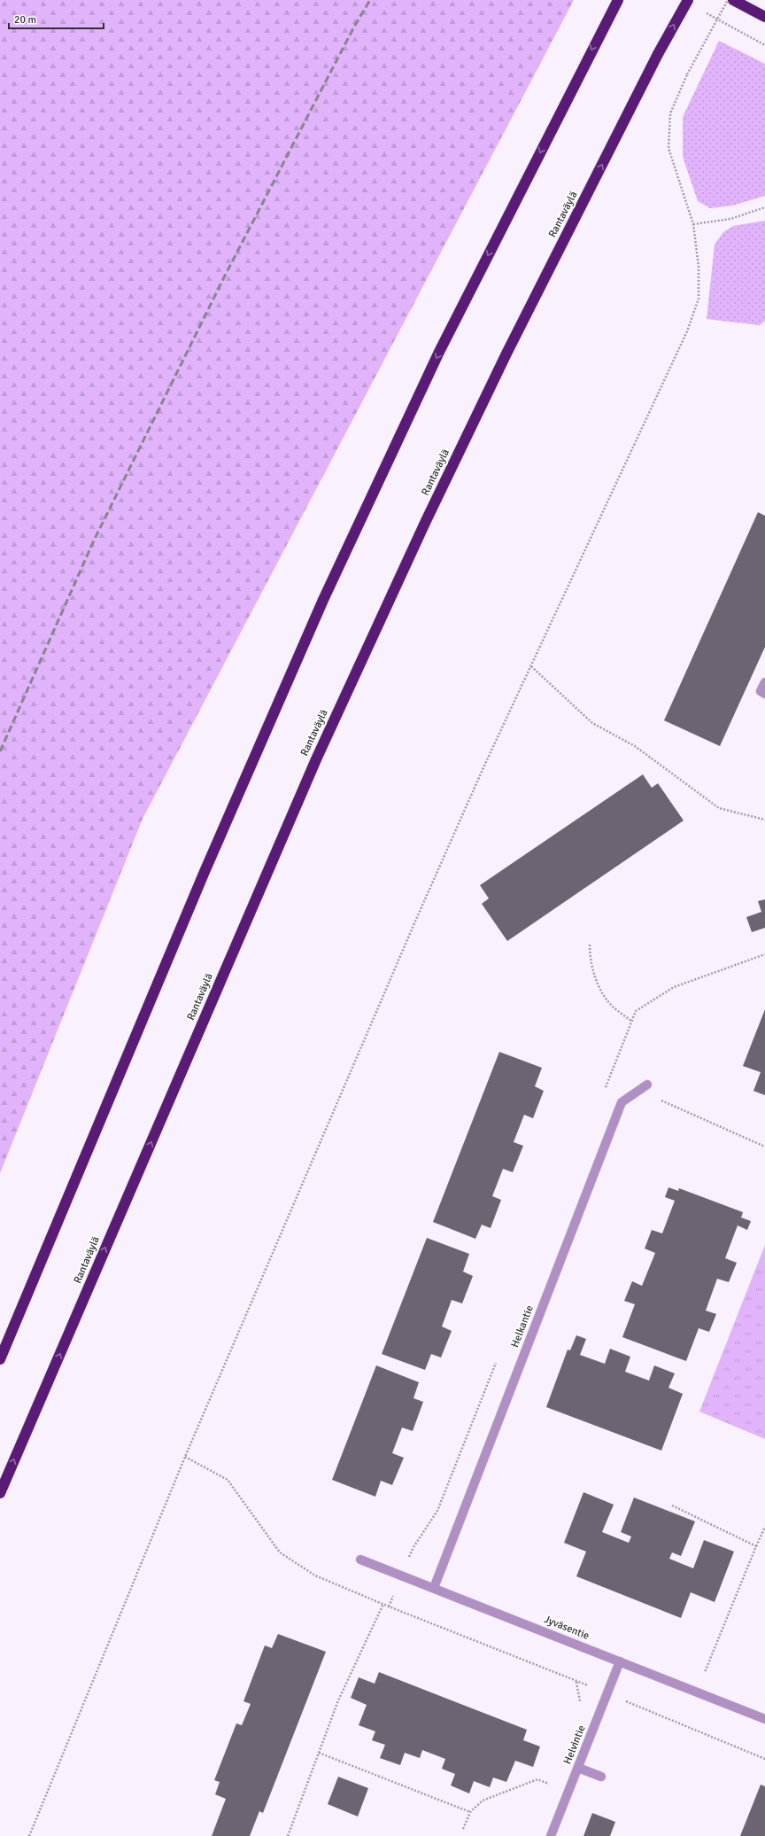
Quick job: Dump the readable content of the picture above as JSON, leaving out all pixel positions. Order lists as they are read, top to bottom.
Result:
{
  "streets": {
    "highway": ["Rantaväylä"],
    "street": ["Helkantie", "Jyväsentie", "Helvintie"]
  },
  "crossings": [
    ["Helkantie", "Jyväsentie"],
    ["Jyväsentie", "Helvintie"]
  ],
  "scale_bar": "20 m"
}
